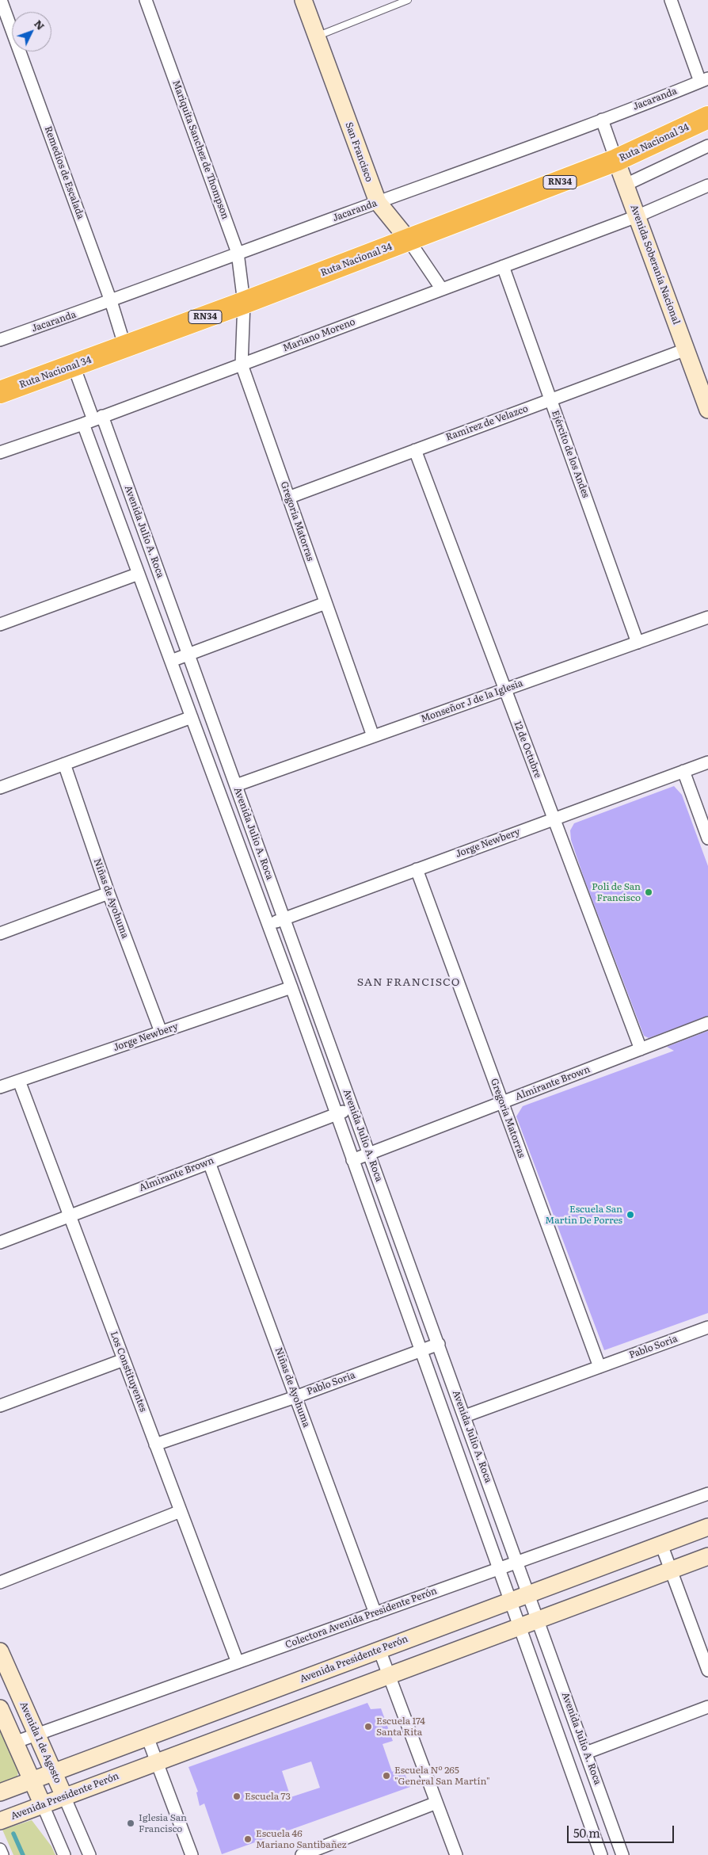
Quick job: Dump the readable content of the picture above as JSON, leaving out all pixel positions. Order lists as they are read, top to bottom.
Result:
{
  "streets": {
    "highway": ["Ruta Nacional 34", "RN34"],
    "street": [
      "Jacaranda",
      "Mariquita Sanchez de Thompson",
      "San Francisco",
      "Remedios de Escalada",
      "Avenida Soberanía Nacional",
      "Mariano Moreno",
      "Ramirez de Velazco",
      "Ejército de los Andes",
      "Gregoria Matorras",
      "Avenida Julio A. Roca",
      "Monseñor J de la Iglesia",
      "12 de Octubre",
      "Jorge Newbery",
      "Niñas de Ayohuma",
      "Almirante Brown",
      "Pablo Soria",
      "Los Constituyentes",
      "Colectora Avenida Presidente Perón",
      "Avenida Presidente Perón",
      "Avenida 1 de Agosto"
    ]
  },
  "crossings": [
    ["Jacaranda", "Mariquita Sanchez de Thompson"],
    ["Jacaranda", "San Francisco"],
    ["Jacaranda", "Remedios de Escalada"],
    ["Jacaranda", "Avenida Soberanía Nacional"],
    ["Ruta Nacional 34", "Mariquita Sanchez de Thompson"],
    ["Ruta Nacional 34", "San Francisco"],
    ["Ruta Nacional 34", "Remedios de Escalada"],
    ["Ruta Nacional 34", "Avenida Soberanía Nacional"],
    ["Ruta Nacional 34", "Gregoria Matorras"],
    ["Mariquita Sanchez de Thompson", "Gregoria Matorras"],
    ["San Francisco", "Mariano Moreno"],
    ["Avenida Soberanía Nacional", "Mariano Moreno"],
    ["Avenida Soberanía Nacional", "Ramirez de Velazco"],
    ["Mariano Moreno", "Ejército de los Andes"],
    ["Mariano Moreno", "Gregoria Matorras"],
    ["Mariano Moreno", "Avenida Julio A. Roca"],
    ["Ramirez de Velazco", "Ejército de los Andes"],
    ["Ramirez de Velazco", "Gregoria Matorras"],
    ["Ramirez de Velazco", "12 de Octubre"],
    ["Ejército de los Andes", "Monseñor J de la Iglesia"],
    ["Gregoria Matorras", "Monseñor J de la Iglesia"],
    ["Gregoria Matorras", "Jorge Newbery"],
    ["Gregoria Matorras", "Almirante Brown"],
    ["Gregoria Matorras", "Pablo Soria"],
    ["Avenida Julio A. Roca", "Monseñor J de la Iglesia"],
    ["Avenida Julio A. Roca", "Jorge Newbery"],
    ["Avenida Julio A. Roca", "Almirante Brown"],
    ["Avenida Julio A. Roca", "Pablo Soria"],
    ["Avenida Julio A. Roca", "Colectora Avenida Presidente Perón"],
    ["Avenida Julio A. Roca", "Avenida Presidente Perón"],
    ["Monseñor J de la Iglesia", "12 de Octubre"],
    ["12 de Octubre", "Jorge Newbery"],
    ["12 de Octubre", "Almirante Brown"],
    ["Jorge Newbery", "Niñas de Ayohuma"],
    ["Jorge Newbery", "Los Constituyentes"],
    ["Niñas de Ayohuma", "Almirante Brown"],
    ["Niñas de Ayohuma", "Pablo Soria"],
    ["Niñas de Ayohuma", "Colectora Avenida Presidente Perón"],
    ["Almirante Brown", "Los Constituyentes"],
    ["Pablo Soria", "Los Constituyentes"],
    ["Los Constituyentes", "Colectora Avenida Presidente Perón"],
    ["Colectora Avenida Presidente Perón", "Avenida 1 de Agosto"],
    ["Avenida Presidente Perón", "Avenida 1 de Agosto"]
  ],
  "districts": ["SAN FRANCISCO"],
  "places": [
    "Poli de San Francisco",
    "Escuela San Martin De Porres",
    "Escuela 174 Santa Rita",
    "Escuela Nº 265 \"General San Martín\"",
    "Escuela 73",
    "Iglesia San Francisco",
    "Escuela 46 Mariano Santibañez"
  ],
  "scale_bar": "50 m",
  "north": "top right"
}
